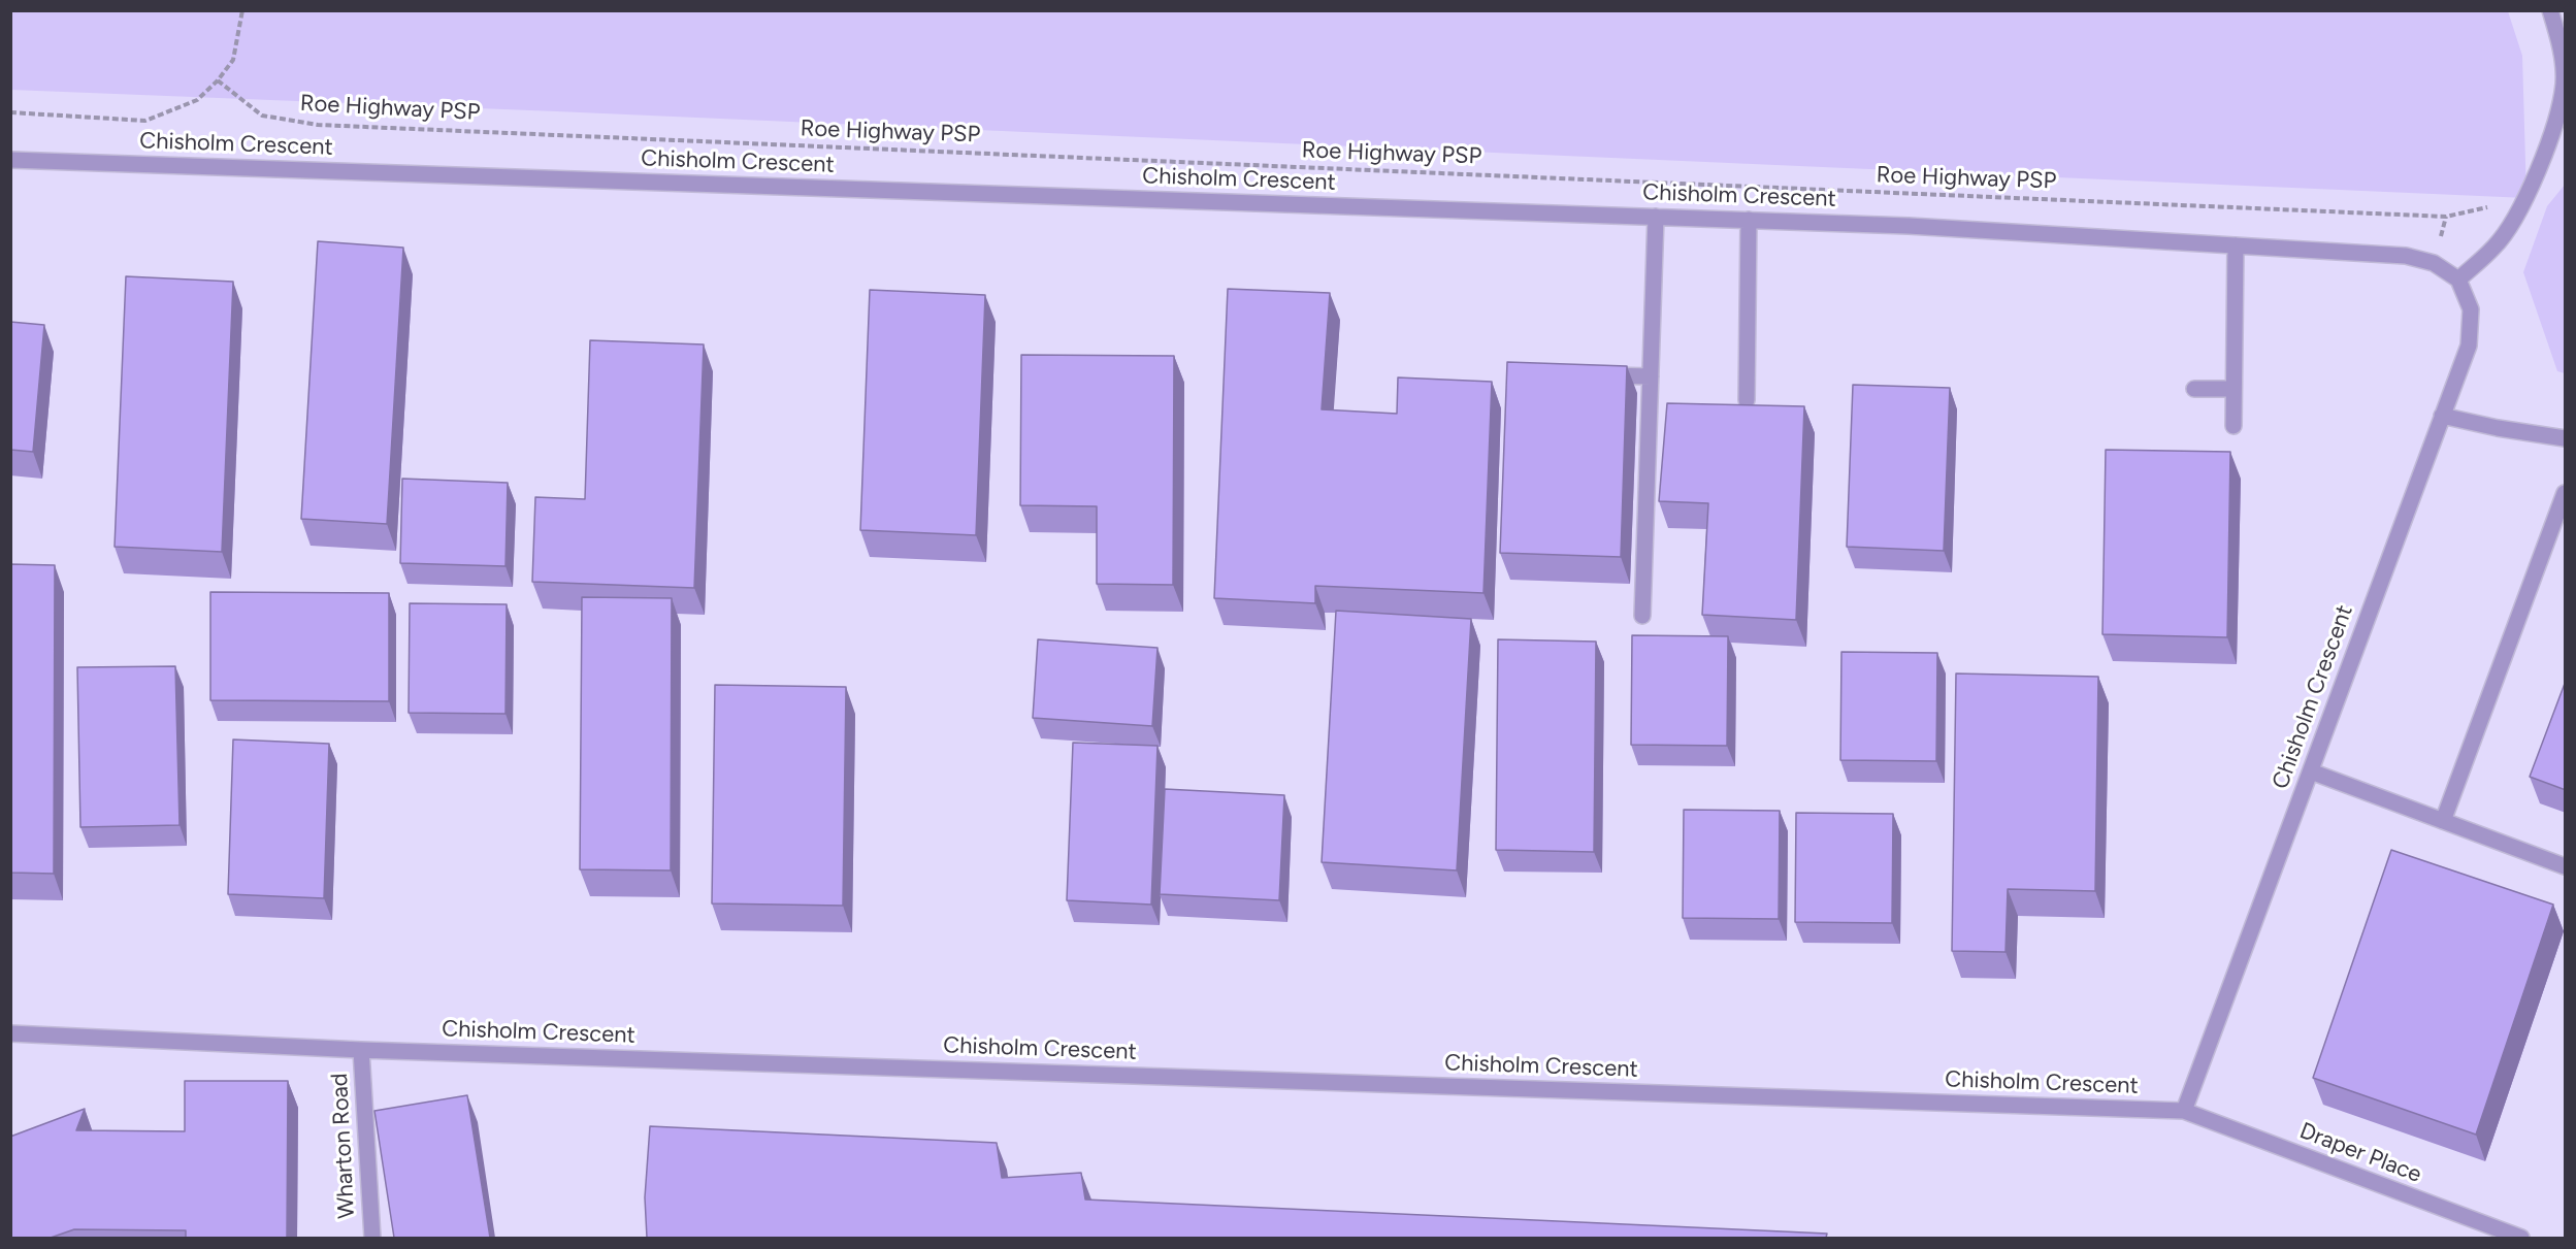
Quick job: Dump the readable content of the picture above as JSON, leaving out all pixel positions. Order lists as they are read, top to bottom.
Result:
{
  "streets": {
    "street": ["Chisholm Crescent", "Wharton Road", "Draper Place"],
    "path": ["Roe Highway PSP"]
  },
  "crossings": [
    ["Chisholm Crescent", "Wharton Road"],
    ["Chisholm Crescent", "Draper Place"]
  ]
}
